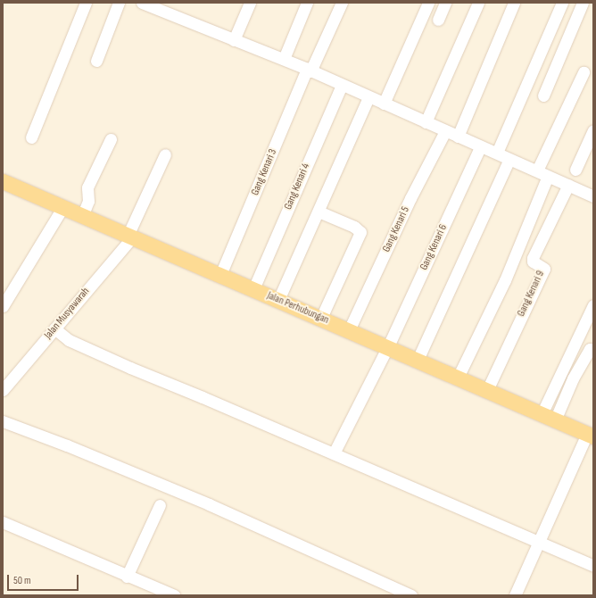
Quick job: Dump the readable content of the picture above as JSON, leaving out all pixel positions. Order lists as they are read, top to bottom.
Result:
{
  "streets": {
    "main road": ["Jalan Perhubungan"],
    "street": [
      "Gang Kenari 3",
      "Gang Kenari 4",
      "Gang Kenari 5",
      "Gang Kenari 6",
      "Gang Kenari 9",
      "Jalan Musyawarah"
    ]
  },
  "crossings": [
    ["Gang Kenari 3", "Jalan Perhubungan"],
    ["Gang Kenari 4", "Jalan Perhubungan"],
    ["Gang Kenari 5", "Jalan Perhubungan"],
    ["Gang Kenari 6", "Jalan Perhubungan"],
    ["Gang Kenari 9", "Jalan Perhubungan"],
    ["Jalan Perhubungan", "Jalan Musyawarah"]
  ],
  "scale_bar": "50 m"
}
